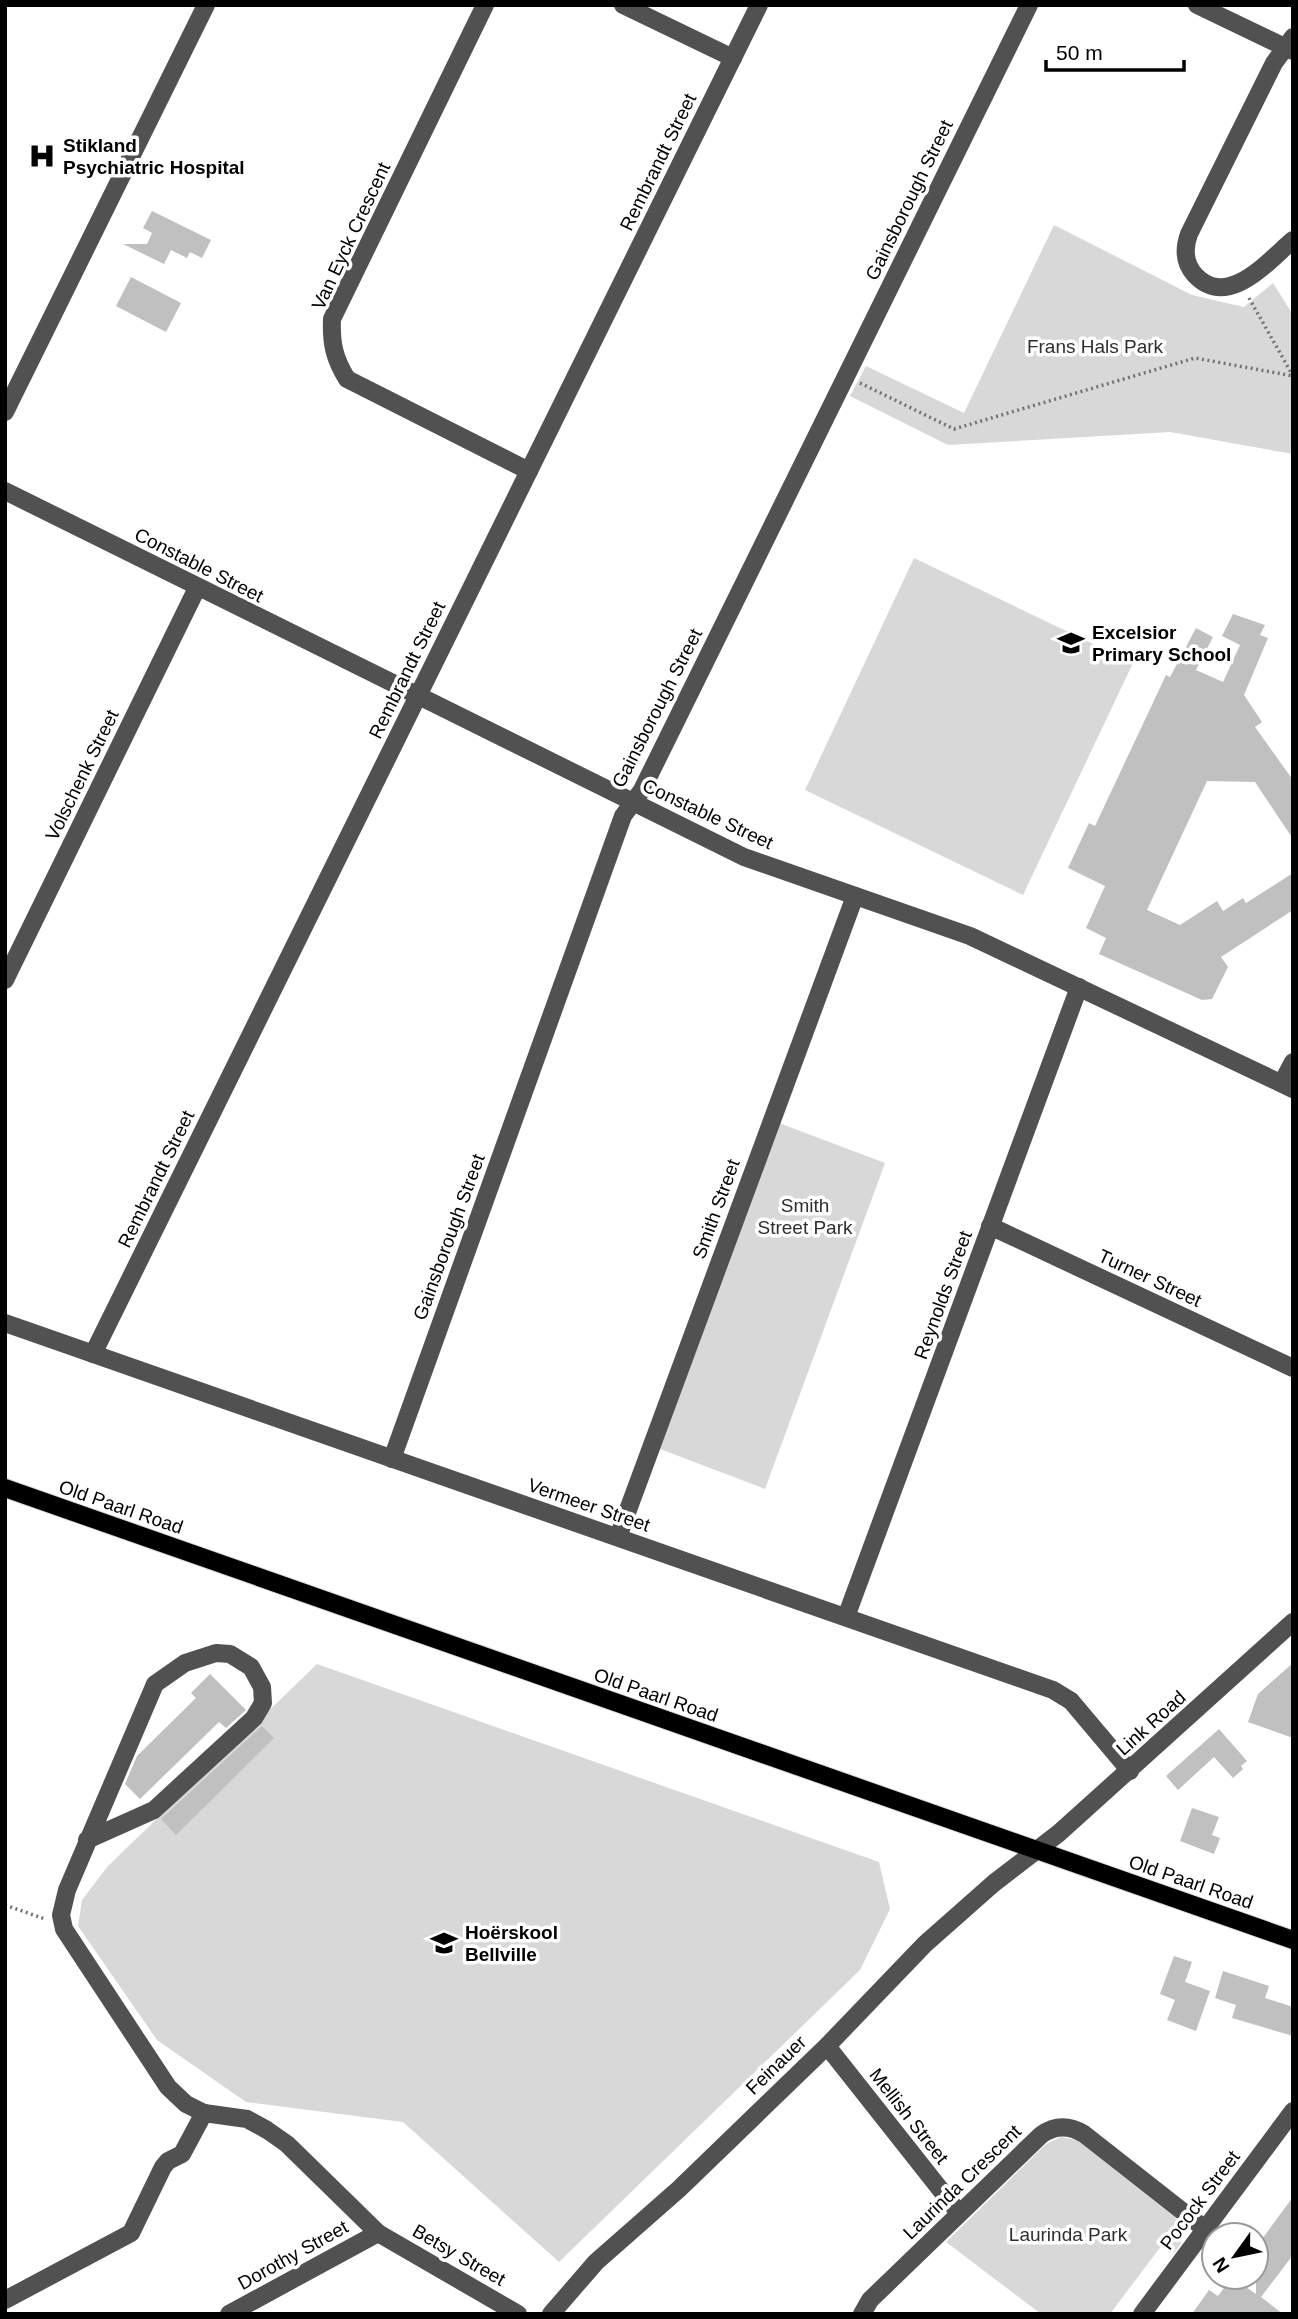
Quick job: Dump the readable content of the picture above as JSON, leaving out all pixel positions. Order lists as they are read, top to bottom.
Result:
{
  "streets": {
    "main road": ["Old Paarl Road"],
    "street": [
      "Rembrandt Street",
      "Gainsborough Street",
      "Van Eyck Crescent",
      "Constable Street",
      "Volschenk Street",
      "Smith Street",
      "Turner Street",
      "Reynolds Street",
      "Vermeer Street",
      "Link Road",
      "Feinauer",
      "Mellish Street",
      "Laurinda Crescent",
      "Pocock Street",
      "Dorothy Street",
      "Betsy Street"
    ]
  },
  "crossings": [
    ["Rembrandt Street", "Van Eyck Crescent"],
    ["Rembrandt Street", "Constable Street"],
    ["Rembrandt Street", "Vermeer Street"],
    ["Gainsborough Street", "Constable Street"],
    ["Gainsborough Street", "Vermeer Street"],
    ["Constable Street", "Volschenk Street"],
    ["Constable Street", "Smith Street"],
    ["Constable Street", "Reynolds Street"],
    ["Smith Street", "Vermeer Street"],
    ["Turner Street", "Reynolds Street"],
    ["Reynolds Street", "Vermeer Street"],
    ["Vermeer Street", "Link Road"],
    ["Old Paarl Road", "Link Road"],
    ["Old Paarl Road", "Feinauer"],
    ["Link Road", "Feinauer"],
    ["Feinauer", "Mellish Street"],
    ["Mellish Street", "Laurinda Crescent"],
    ["Dorothy Street", "Betsy Street"]
  ],
  "parks": ["Frans Hals Park", "Smith Street Park", "Laurinda Park"],
  "places": {
    "hospital": ["Stikland Psychiatric Hospital"],
    "school or university": ["Excelsior Primary School", "Hoërskool Bellville"]
  },
  "scale_bar": "50 m",
  "north": "bottom left"
}
